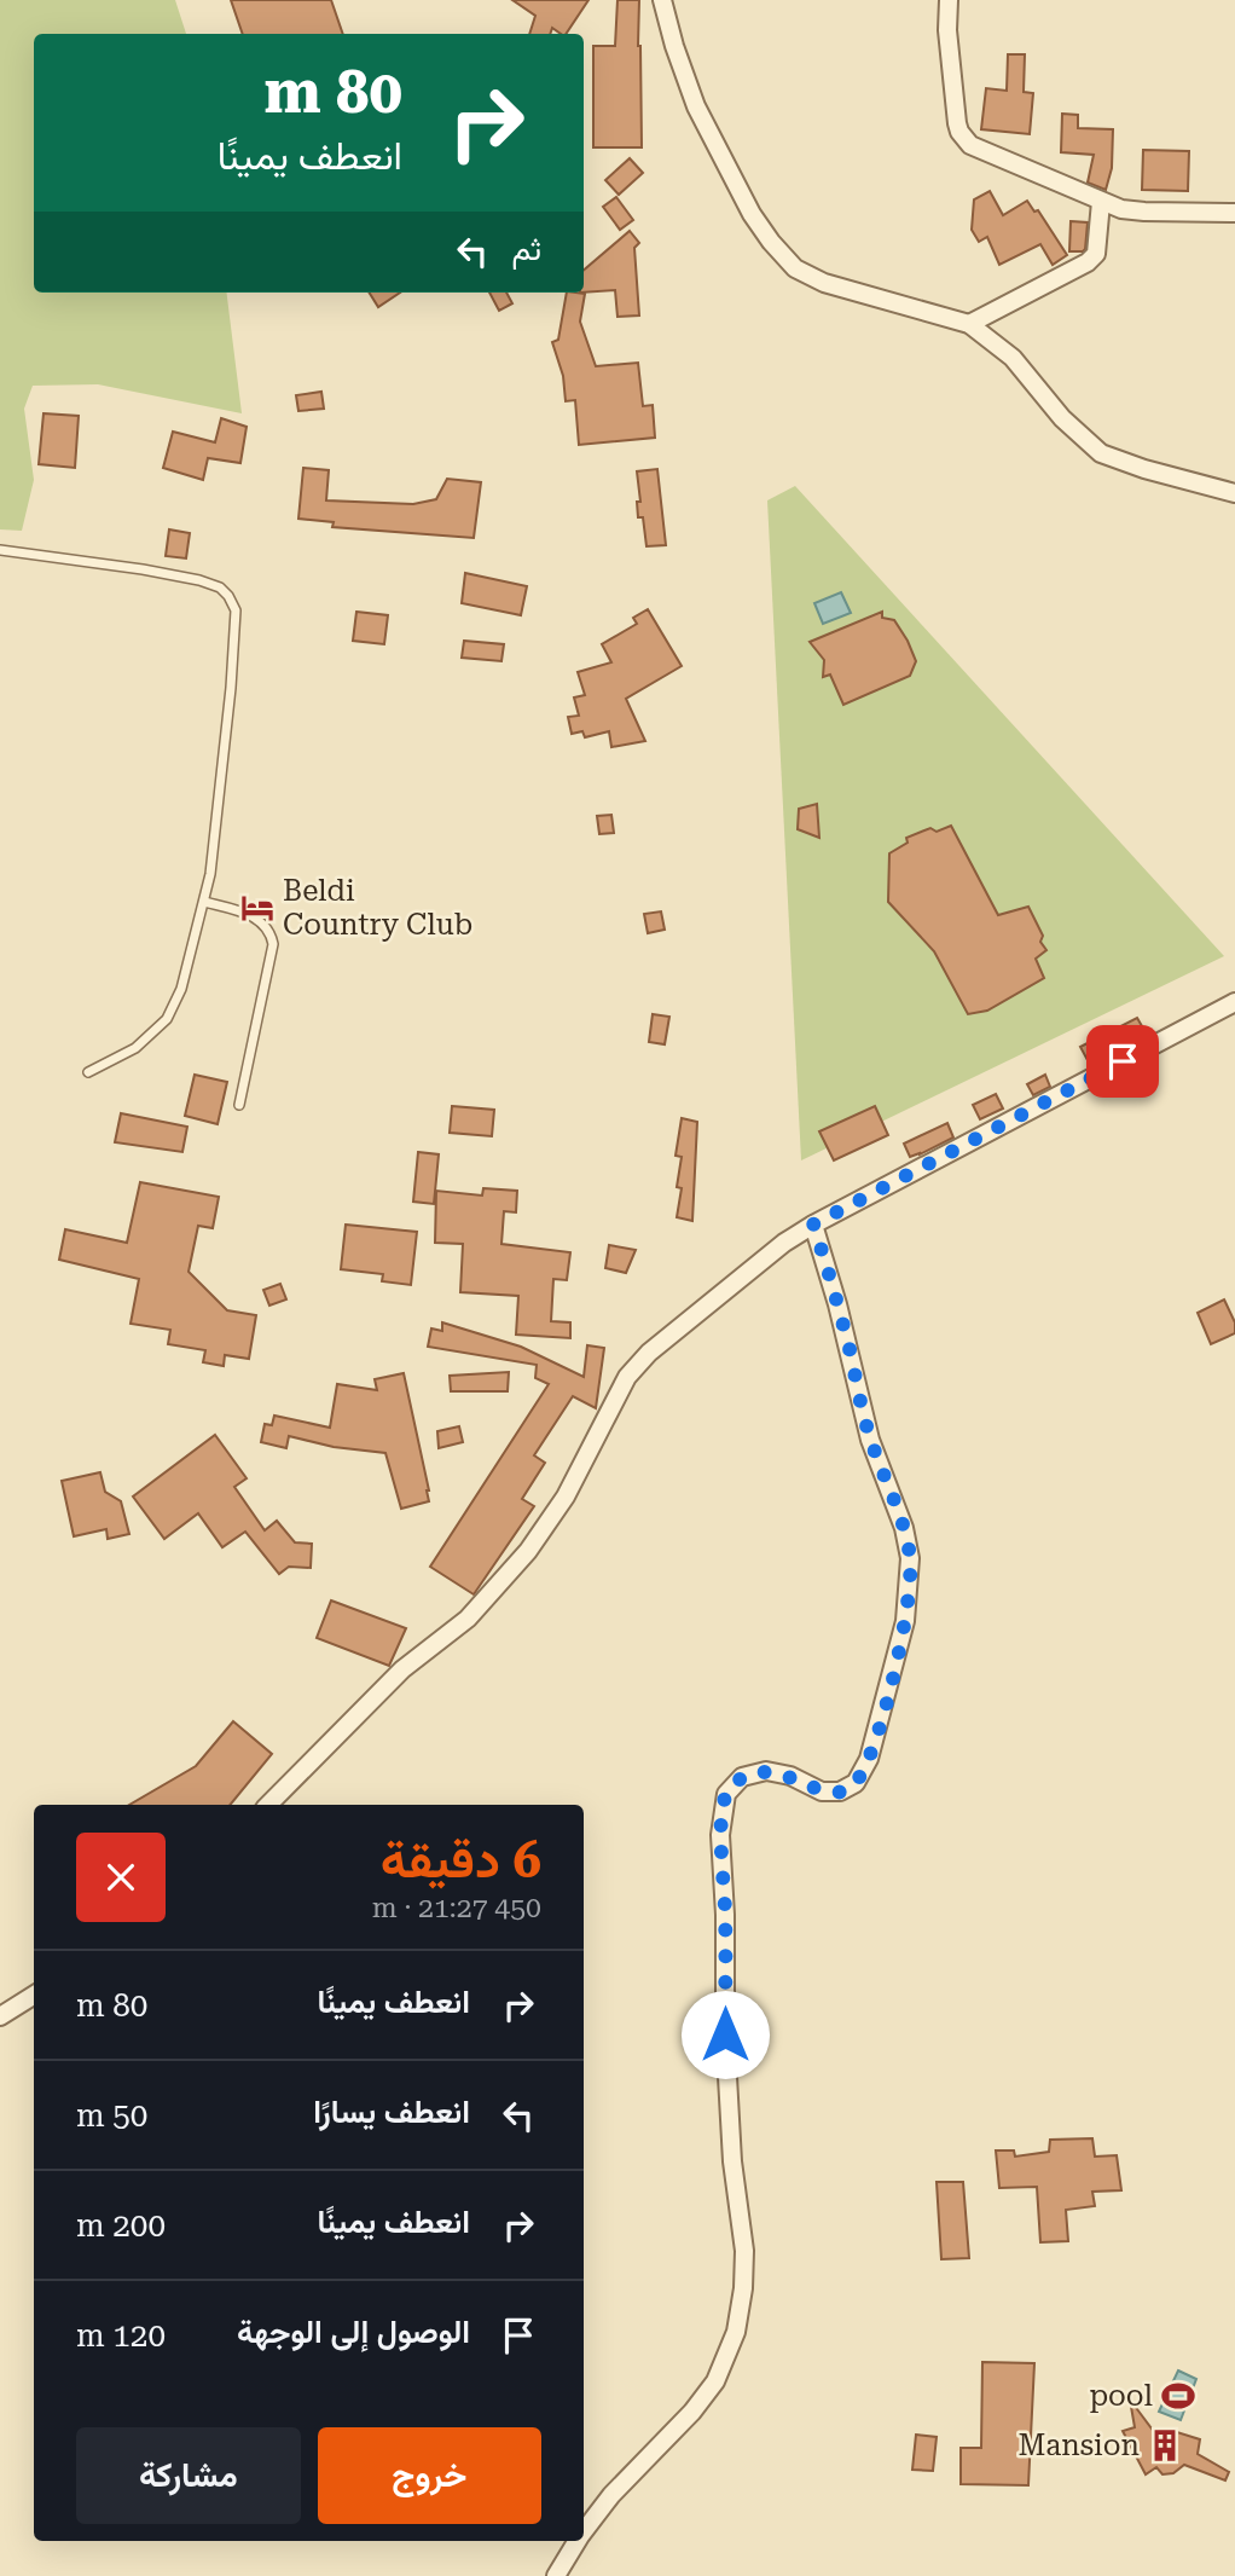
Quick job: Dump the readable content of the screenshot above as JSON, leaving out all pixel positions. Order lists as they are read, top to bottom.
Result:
{
  "places": {
    "hotel": ["Beldi Country Club"],
    "sports": ["pool"],
    "building": ["Mansion"]
  },
  "page": {
    "turn": ["80 m", "انعطف يمينًا"],
    "then": "ثم",
    "heading": ["6 دقيقة", "450 m · 21:27"],
    "list": [
      {
        "name": "انعطف يمينًا",
        "value": "80 m"
      },
      {
        "name": "انعطف يسارًا",
        "value": "50 m"
      },
      {
        "name": "انعطف يمينًا",
        "value": "200 m"
      },
      {
        "name": "الوصول إلى الوجهة",
        "value": "120 m"
      }
    ],
    "buttons": ["خروج", "مشاركة"]
  }
}
